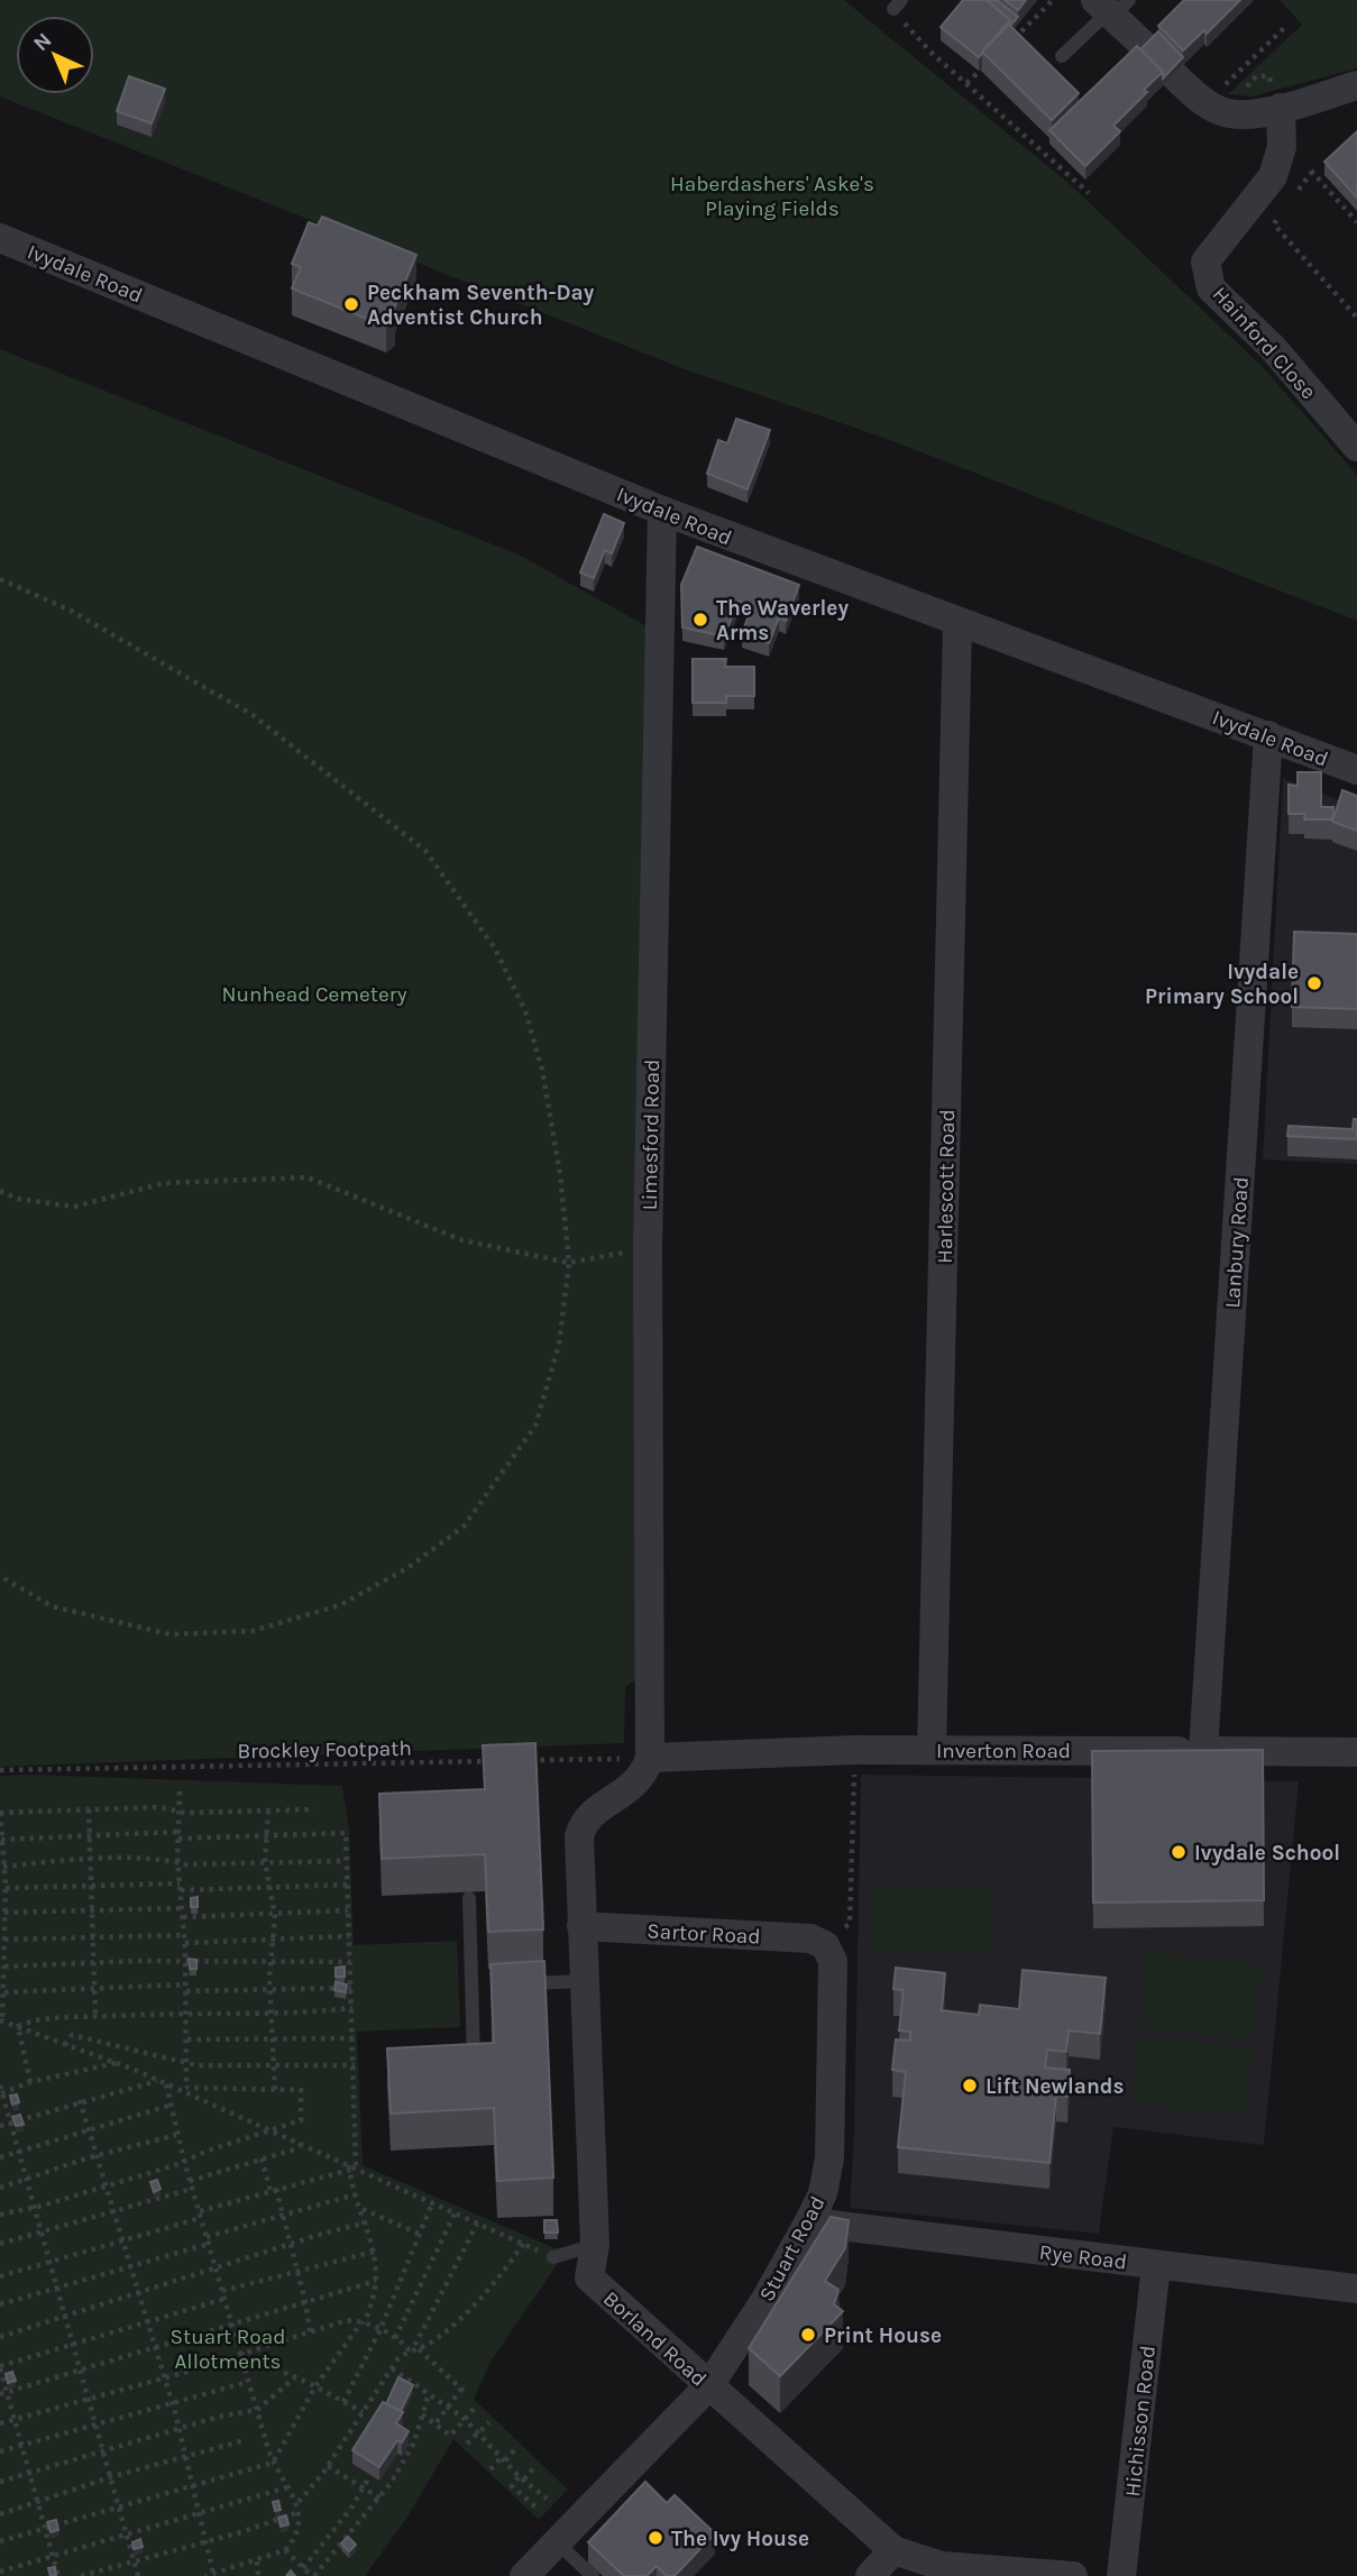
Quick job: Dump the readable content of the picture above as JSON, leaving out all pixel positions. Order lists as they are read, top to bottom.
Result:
{
  "streets": {
    "street": [
      "Ivydale Road",
      "Hainford Close",
      "Limesford Road",
      "Harlescott Road",
      "Lanbury Road",
      "Inverton Road",
      "Sartor Road",
      "Stuart Road",
      "Rye Road",
      "Borland Road",
      "Hichisson Road"
    ],
    "path": ["Brockley Footpath"]
  },
  "crossings": [
    ["Ivydale Road", "Limesford Road"],
    ["Ivydale Road", "Harlescott Road"],
    ["Ivydale Road", "Lanbury Road"],
    ["Limesford Road", "Inverton Road"],
    ["Limesford Road", "Borland Road"],
    ["Harlescott Road", "Inverton Road"],
    ["Lanbury Road", "Inverton Road"],
    ["Inverton Road", "Borland Road"],
    ["Sartor Road", "Stuart Road"],
    ["Sartor Road", "Borland Road"],
    ["Stuart Road", "Rye Road"],
    ["Stuart Road", "Borland Road"],
    ["Rye Road", "Hichisson Road"]
  ],
  "parks": ["Haberdashers' Aske's Playing Fields", "Nunhead Cemetery", "Stuart Road Allotments"],
  "places": [
    "Peckham Seventh-Day Adventist Church",
    "The Waverley Arms",
    "Ivydale Primary School",
    "Ivydale School",
    "Lift Newlands",
    "Print House",
    "The Ivy House"
  ],
  "north": "top left"
}
